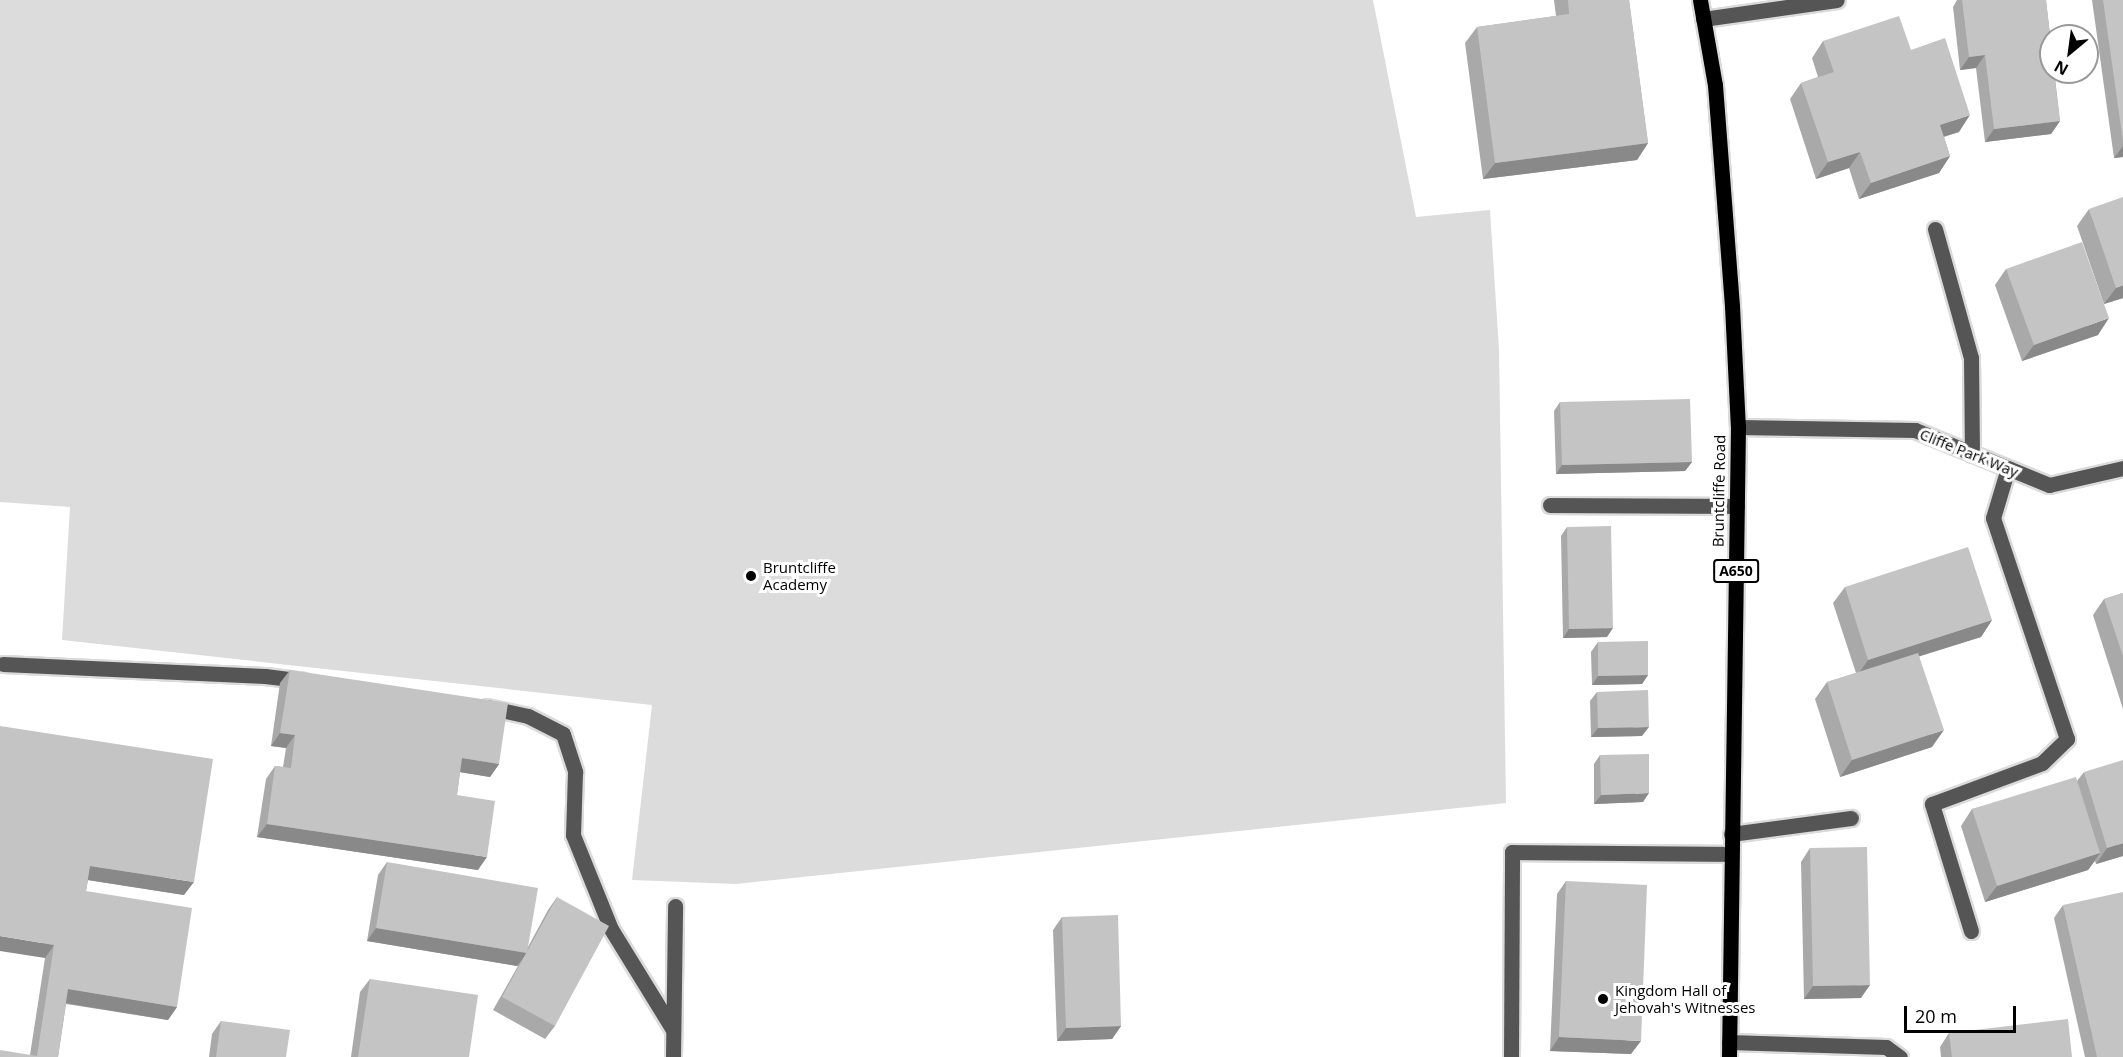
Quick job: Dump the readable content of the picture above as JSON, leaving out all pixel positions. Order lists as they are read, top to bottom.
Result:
{
  "streets": {
    "main road": ["Bruntcliffe Road", "A650"],
    "street": ["Cliffe Park Way"]
  },
  "crossings": [
    ["Cliffe Park Way", "Bruntcliffe Road"]
  ],
  "places": ["Bruntcliffe Academy", "Kingdom Hall of Jehovah's Witnesses"],
  "scale_bar": "20 m",
  "north": "bottom left"
}
